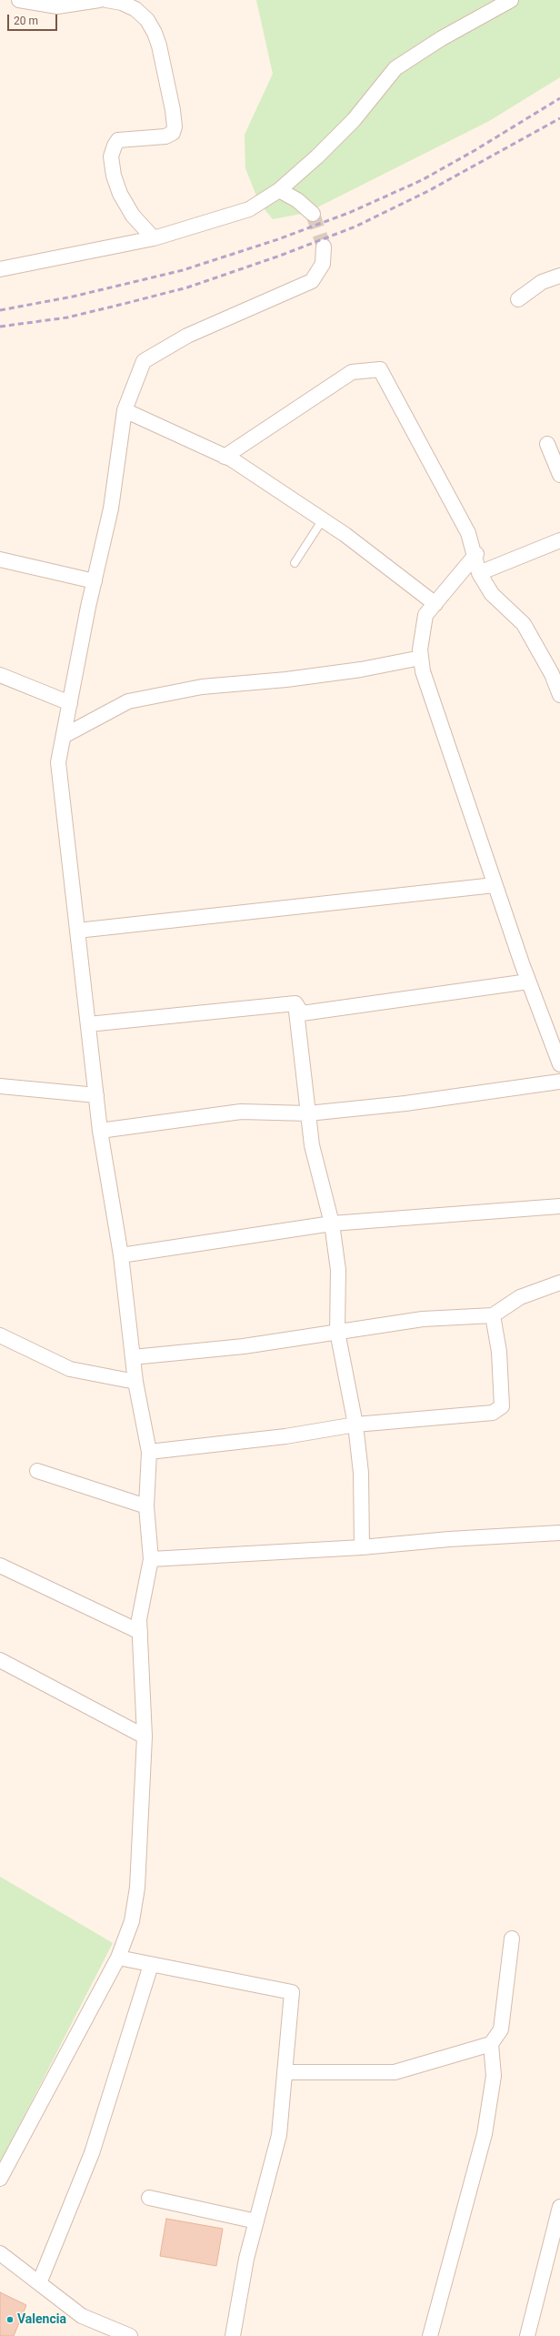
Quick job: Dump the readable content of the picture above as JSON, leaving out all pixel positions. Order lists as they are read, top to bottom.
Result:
{
  "places": ["Valencia"],
  "scale_bar": "20 m"
}
